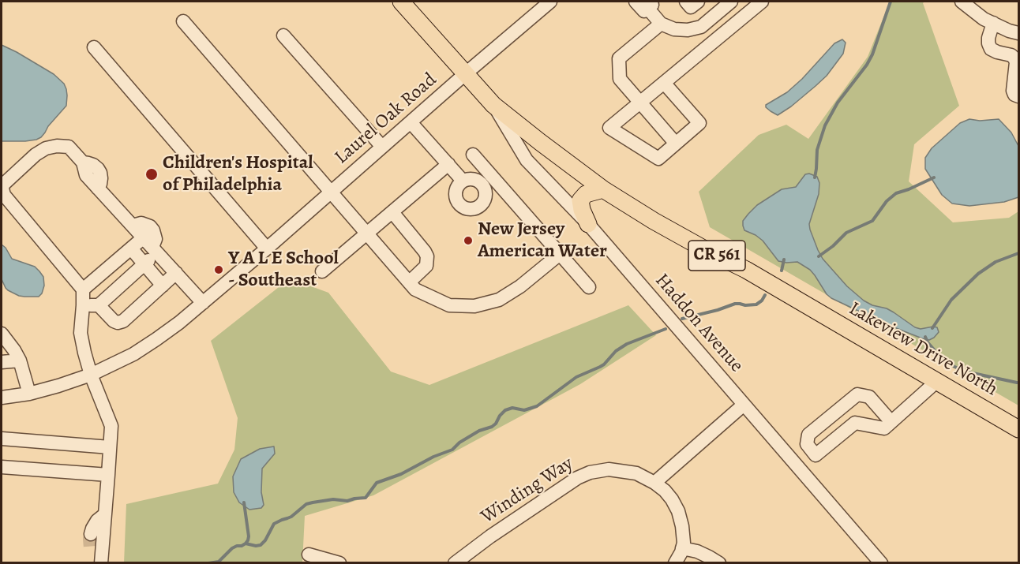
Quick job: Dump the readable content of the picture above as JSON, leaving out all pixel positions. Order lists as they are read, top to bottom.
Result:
{
  "streets": {
    "main road": ["CR 561", "Lakeview Drive North"],
    "street": ["Laurel Oak Road", "Haddon Avenue", "Winding Way"]
  },
  "crossings": [
    ["Laurel Oak Road", "CR 561"],
    ["CR 561", "Haddon Avenue"],
    ["CR 561", "Lakeview Drive North"]
  ],
  "places": ["Children's Hospital of Philadelphia", "New Jersey American Water", "Y A L E School - Southeast"]
}
